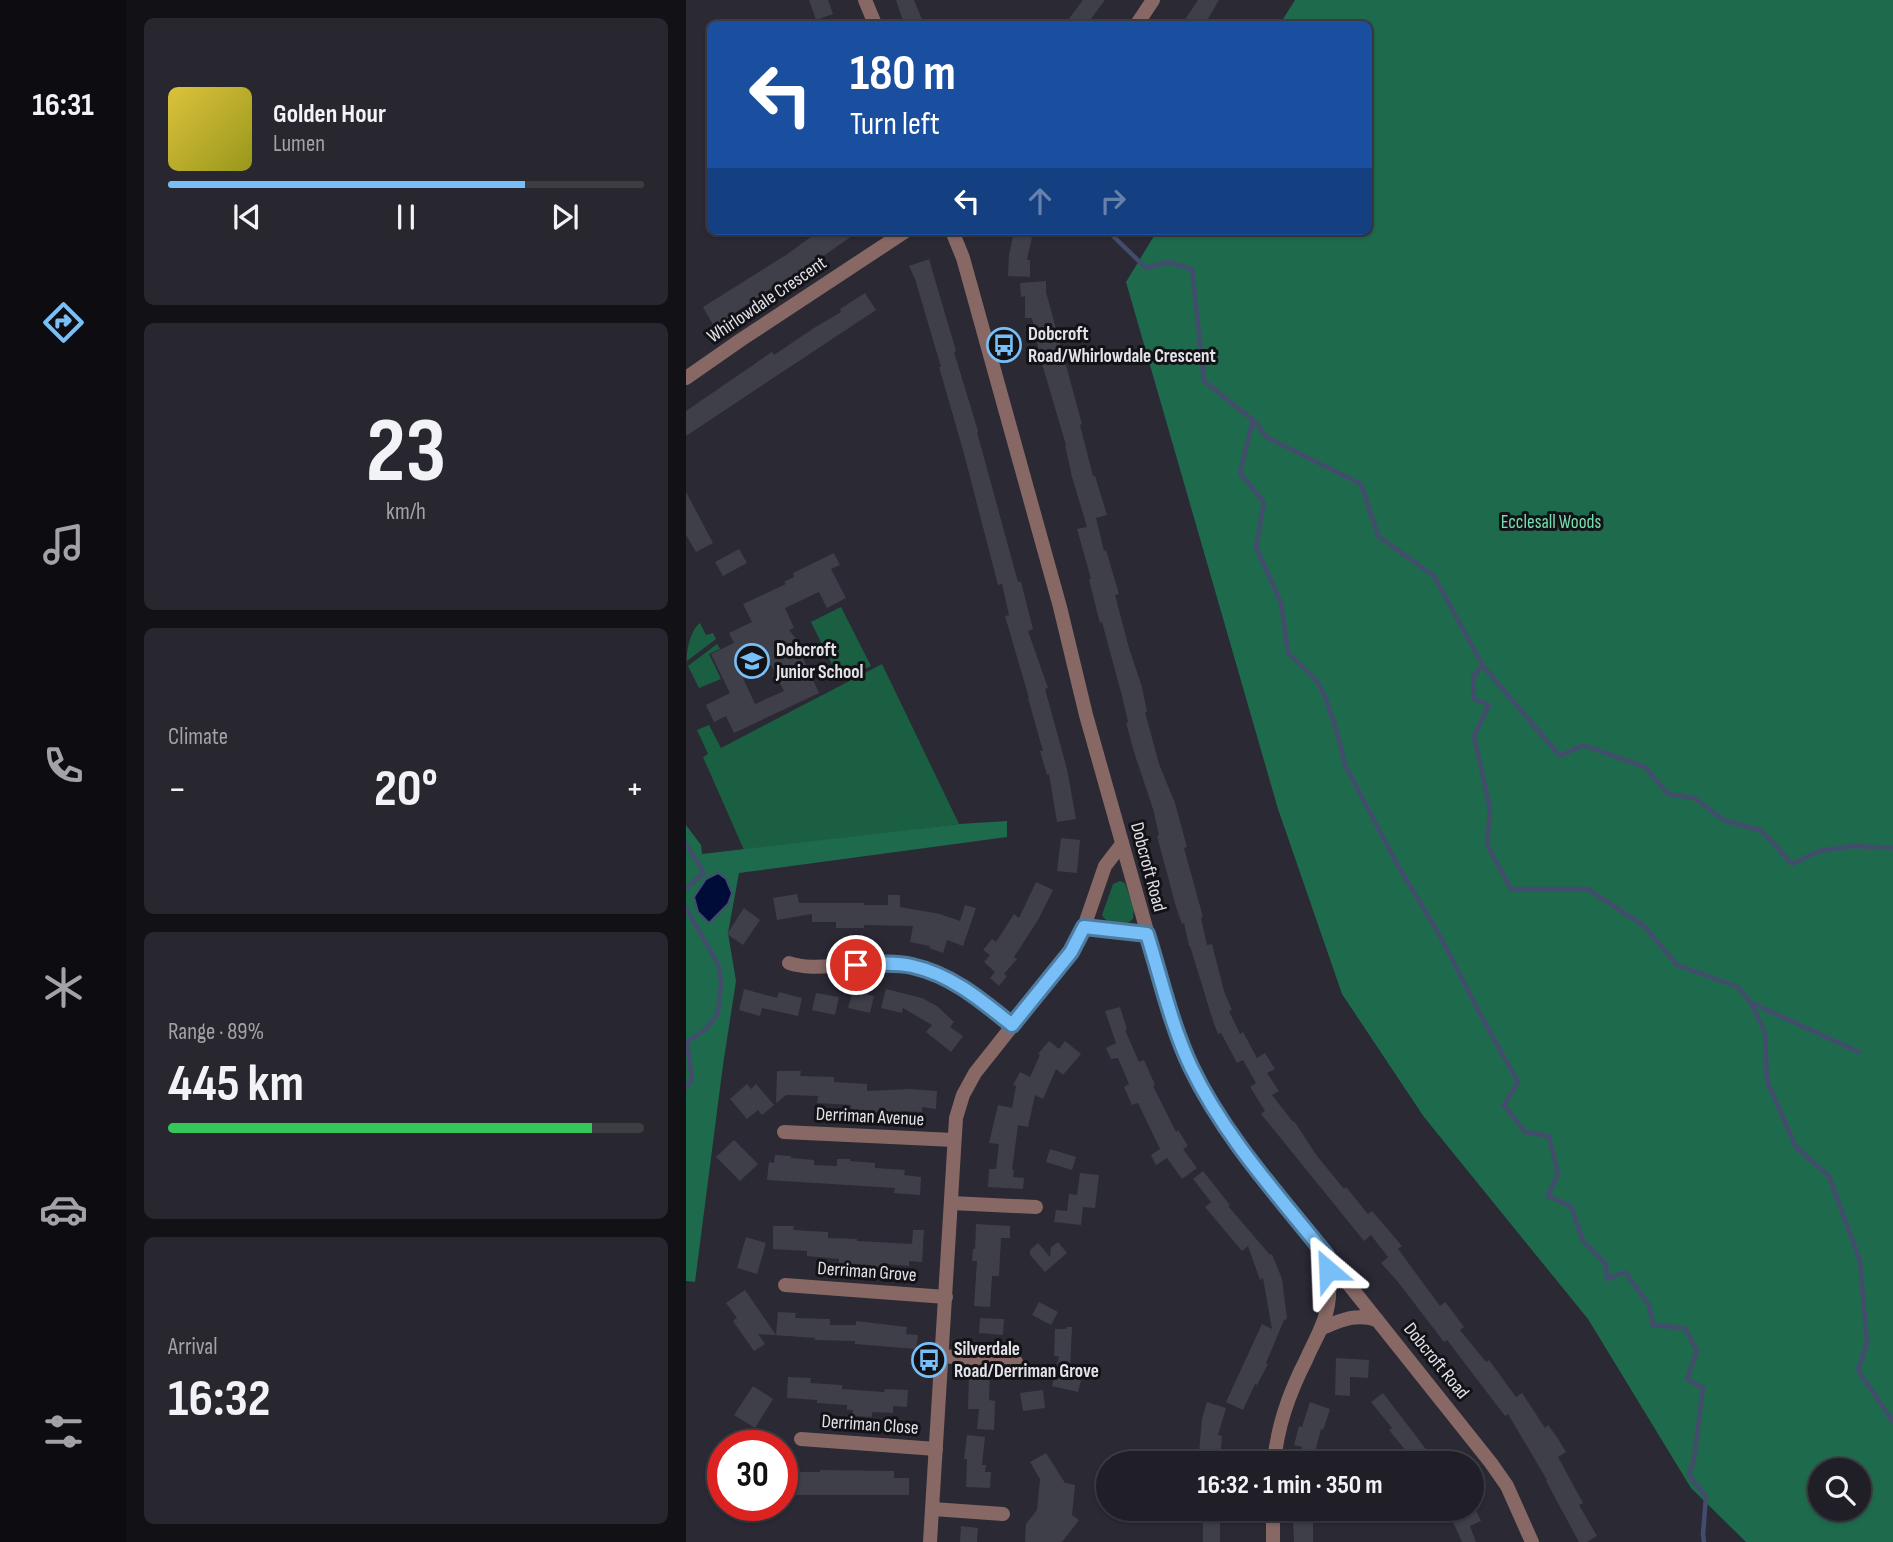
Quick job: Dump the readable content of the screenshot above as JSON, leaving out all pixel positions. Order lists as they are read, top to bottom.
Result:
{
  "streets": {
    "street": [
      "Whirlowdale Crescent",
      "Dobcroft Road",
      "Derriman Avenue",
      "Derriman Grove",
      "Derriman Close"
    ]
  },
  "parks": ["Ecclesall Woods"],
  "places": {
    "bus stop": ["Dobcroft Road/Whirlowdale Crescent", "Silverdale Road/Derriman Grove"],
    "school or university": ["Dobcroft Junior School"]
  },
  "page": {
    "tabs": "16:31",
    "turn": ["180 m", "Turn left"],
    "song": ["Golden Hour", "Lumen"],
    "tile": [
      ["23", "km/h"],
      "Climate",
      ["Range · 89%", "445 km"],
      ["Arrival", "16:32"]
    ],
    "heat": ["−", "20°", "+"],
    "limit": "30",
    "trip": "16:32 · 1 min · 350 m"
  }
}
